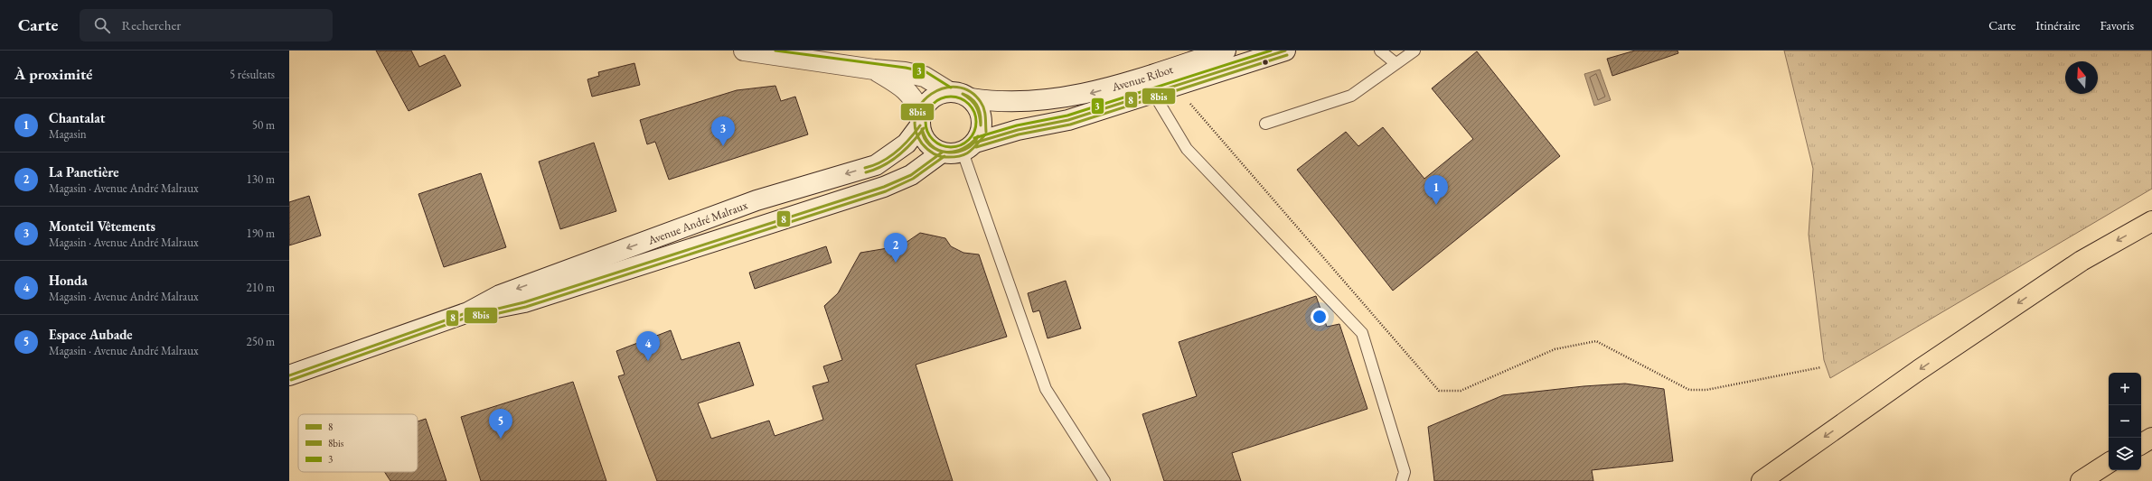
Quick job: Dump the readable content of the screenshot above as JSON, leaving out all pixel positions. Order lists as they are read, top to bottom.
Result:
{
  "streets": {
    "street": ["Avenue Ribot", "Avenue André Malraux"]
  },
  "crossings": [
    ["Avenue Ribot", "Avenue André Malraux"]
  ],
  "lines": ["transit line 8", "transit line 3", "transit line 8bis"],
  "legend": ["8", "8bis", "3"],
  "north": "top",
  "page": {
    "header": "Carte",
    "search": "Rechercher",
    "nav": ["Carte", "Itinéraire", "Favoris"],
    "heading": ["À proximité", "5 résultats"],
    "list": [
      {
        "mark": "1",
        "name": "Chantalat",
        "note": "Magasin",
        "value": "50 m"
      },
      {
        "mark": "2",
        "name": "La Panetière",
        "note": "Magasin · Avenue André Malraux",
        "value": "130 m"
      },
      {
        "mark": "3",
        "name": "Monteil Vêtements",
        "note": "Magasin · Avenue André Malraux",
        "value": "190 m"
      },
      {
        "mark": "4",
        "name": "Honda",
        "note": "Magasin · Avenue André Malraux",
        "value": "210 m"
      },
      {
        "mark": "5",
        "name": "Espace Aubade",
        "note": "Magasin · Avenue André Malraux",
        "value": "250 m"
      }
    ],
    "pins": [
      "3",
      "1",
      "2",
      "4",
      "5"
    ],
    "map_buttons": ["+", "−"]
  }
}
